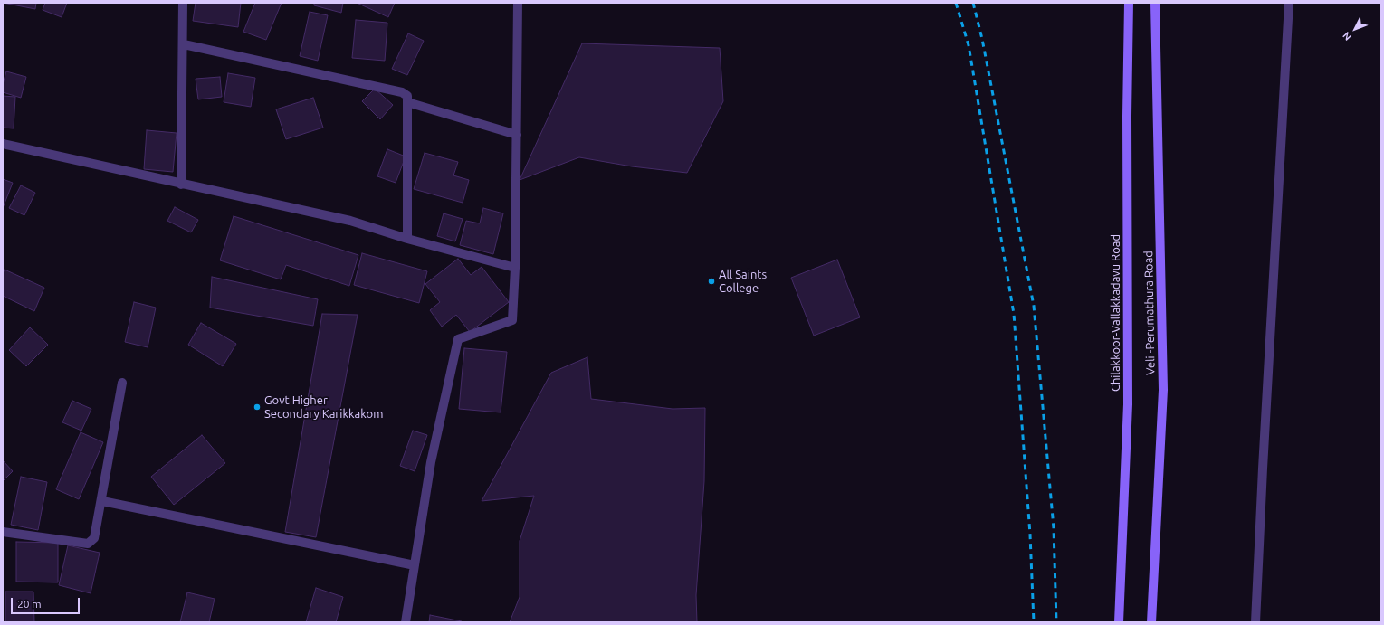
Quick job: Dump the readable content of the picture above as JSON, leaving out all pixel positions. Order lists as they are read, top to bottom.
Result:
{
  "streets": {
    "main road": ["Chilakkoor-Vallakkadavu Road", "Veli -Perumathura Road"]
  },
  "places": ["All Saints College", "Govt Higher Secondary Karikkakom"],
  "scale_bar": "20 m",
  "north": "bottom left"
}
